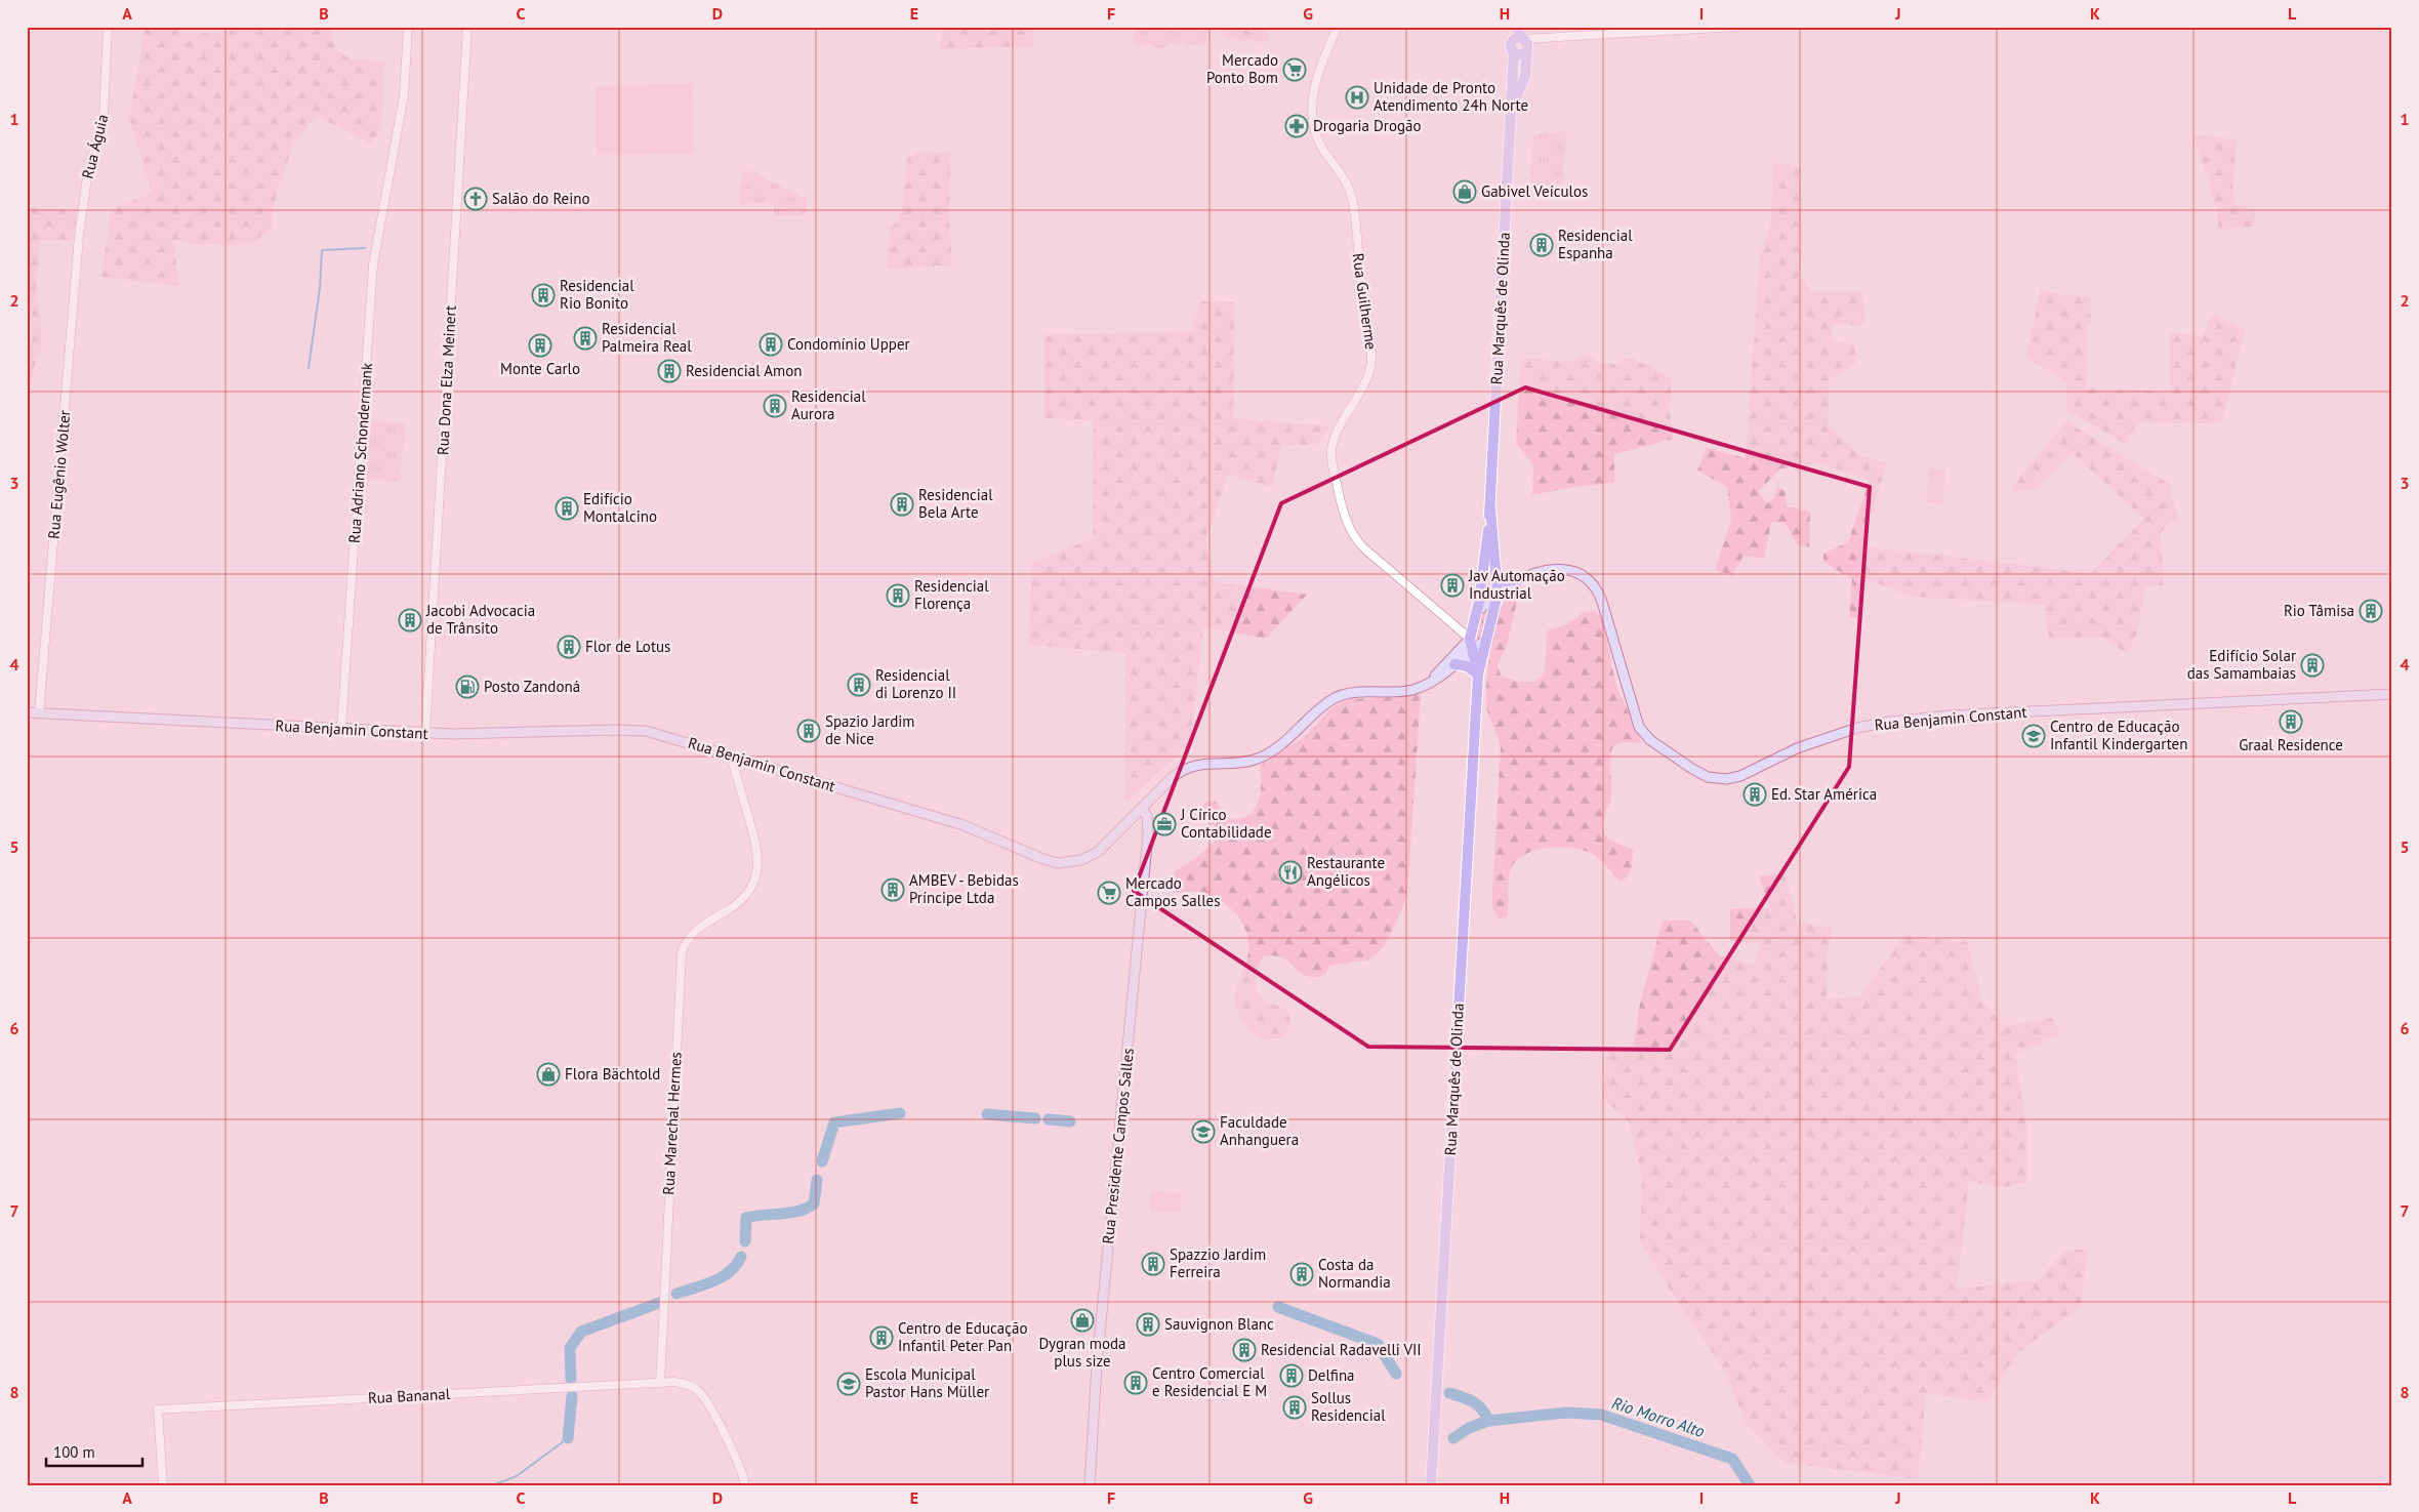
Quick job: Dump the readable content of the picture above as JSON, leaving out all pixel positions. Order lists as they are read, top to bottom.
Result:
{
  "streets": {
    "main road": ["Rua Marquês de Olinda", "Rua Benjamin Constant", "Rua Presidente Campos Salles"],
    "street": [
      "Rua Águia",
      "Rua Guilherme",
      "Rua Dona Elza Meinert",
      "Rua Adriano Schondermank",
      "Rua Eugênio Wolter",
      "Rua Marechal Hermes",
      "Rua Bananal"
    ]
  },
  "crossings": [
    ["Rua Águia", "Rua Eugênio Wolter"],
    ["Rua Guilherme", "Rua Marquês de Olinda"],
    ["Rua Marquês de Olinda", "Rua Benjamin Constant"],
    ["Rua Dona Elza Meinert", "Rua Benjamin Constant"],
    ["Rua Adriano Schondermank", "Rua Benjamin Constant"],
    ["Rua Eugênio Wolter", "Rua Benjamin Constant"],
    ["Rua Benjamin Constant", "Rua Marechal Hermes"],
    ["Rua Benjamin Constant", "Rua Presidente Campos Salles"],
    ["Rua Marechal Hermes", "Rua Bananal"]
  ],
  "water": ["Rio Morro Alto"],
  "places": {
    "supermarket": ["Mercado Ponto Bom", "Mercado Campos Salles"],
    "hospital": ["Unidade de Pronto Atendimento 24h Norte"],
    "pharmacy": ["Drogaria Drogão"],
    "shop": ["Gabivel Veículos", "Flora Bächtold", "Dygran moda plus size"],
    "church": ["Salão do Reino"],
    "building": [
      "Residencial Espanha",
      "Residencial Rio Bonito",
      "Residencial Palmeira Real",
      "Condomínio Upper",
      "Monte Carlo",
      "Residencial Amon",
      "Residencial Aurora",
      "Residencial Bela Arte",
      "Edifício Montalcino",
      "Jav Automação Industrial",
      "Residencial Florença",
      "Rio Tâmisa",
      "Jacobi Advocacia de Trânsito",
      "Flor de Lotus",
      "Edifício Solar das Samambaias",
      "Residencial di Lorenzo II",
      "Graal Residence",
      "Spazio Jardim de Nice",
      "Ed. Star América",
      "AMBEV - Bebidas Príncipe Ltda",
      "Spazzio Jardim Ferreira",
      "Costa da Normandia",
      "Sauvignon Blanc",
      "Centro de Educação Infantil Peter Pan",
      "Residencial Radavelli VII",
      "Delfina",
      "Centro Comercial e Residencial E M",
      "Sollus Residencial"
    ],
    "fuel station": ["Posto Zandoná"],
    "school or university": ["Centro de Educação Infantil Kindergarten", "Faculdade Anhanguera", "Escola Municipal Pastor Hans Müller"],
    "office": ["J Círico Contabilidade"],
    "restaurant": ["Restaurante Angélicos"]
  },
  "scale_bar": "100 m",
  "grid": {
    "columns": [
      "A",
      "B",
      "C",
      "D",
      "E",
      "F",
      "G",
      "H",
      "I",
      "J",
      "K",
      "L"
    ],
    "rows": [
      "1",
      "2",
      "3",
      "4",
      "5",
      "6",
      "7",
      "8"
    ]
  }
}
